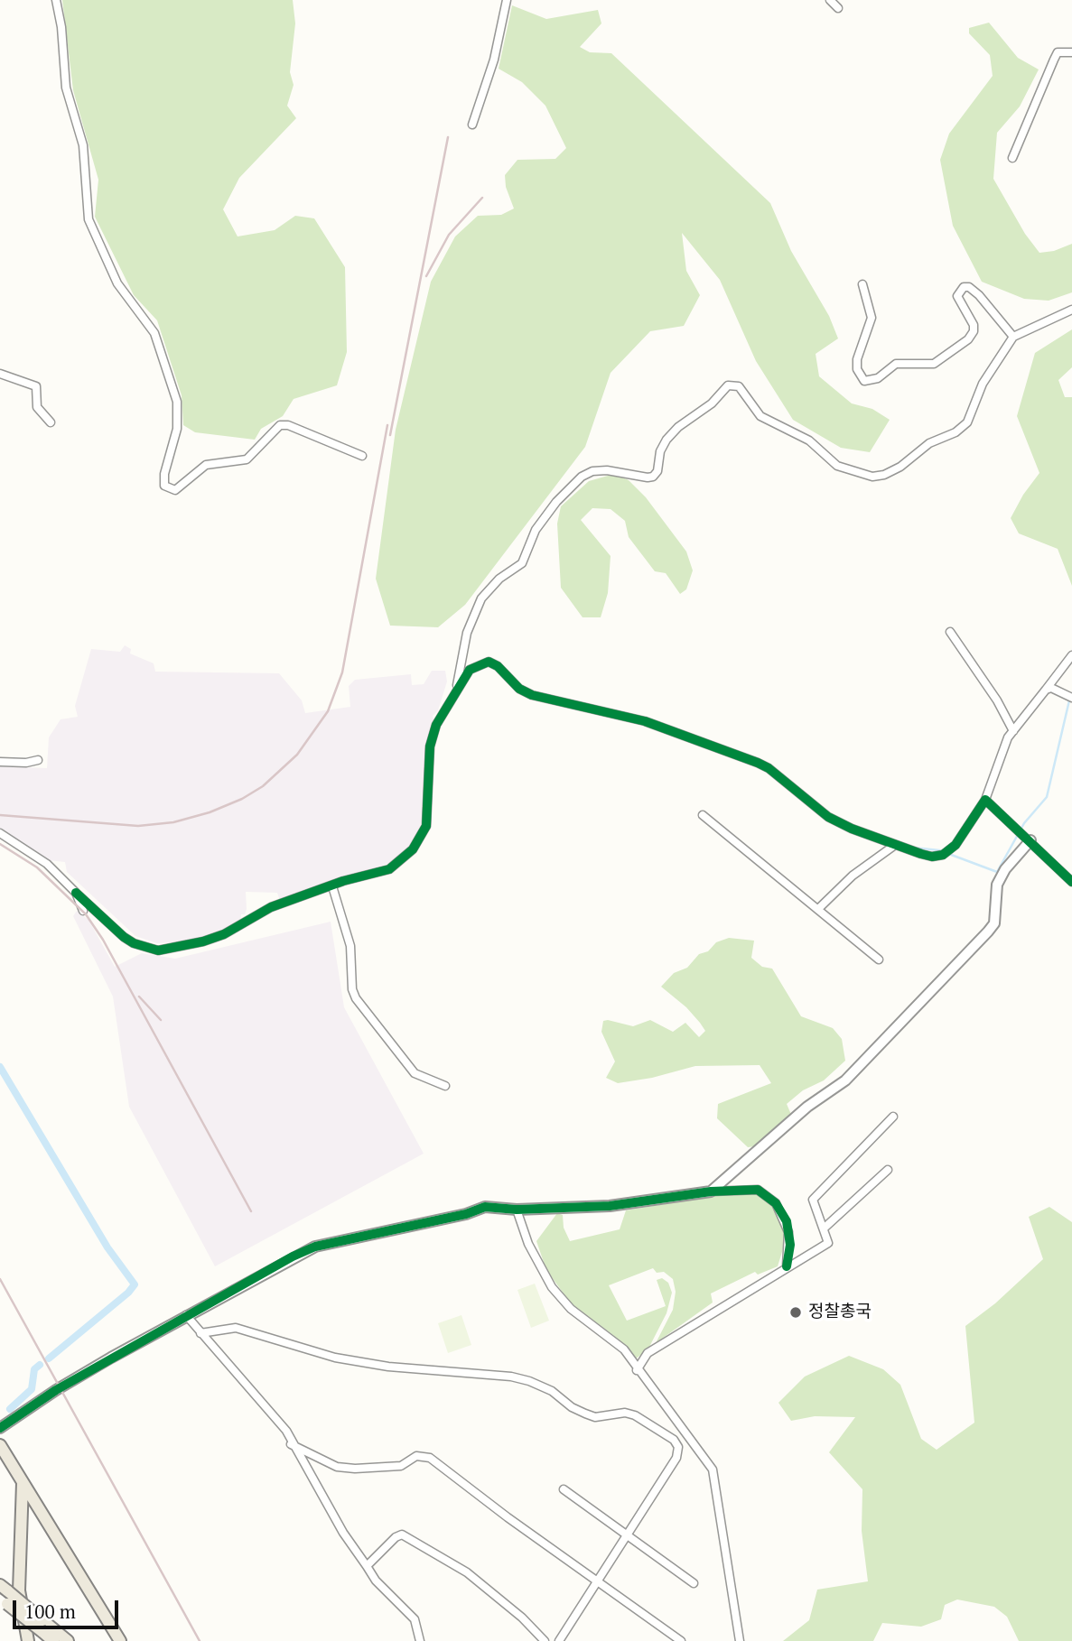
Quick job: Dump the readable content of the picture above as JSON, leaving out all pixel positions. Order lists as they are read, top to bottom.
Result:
{
  "places": ["정찰총국"],
  "scale_bar": "100 m"
}
